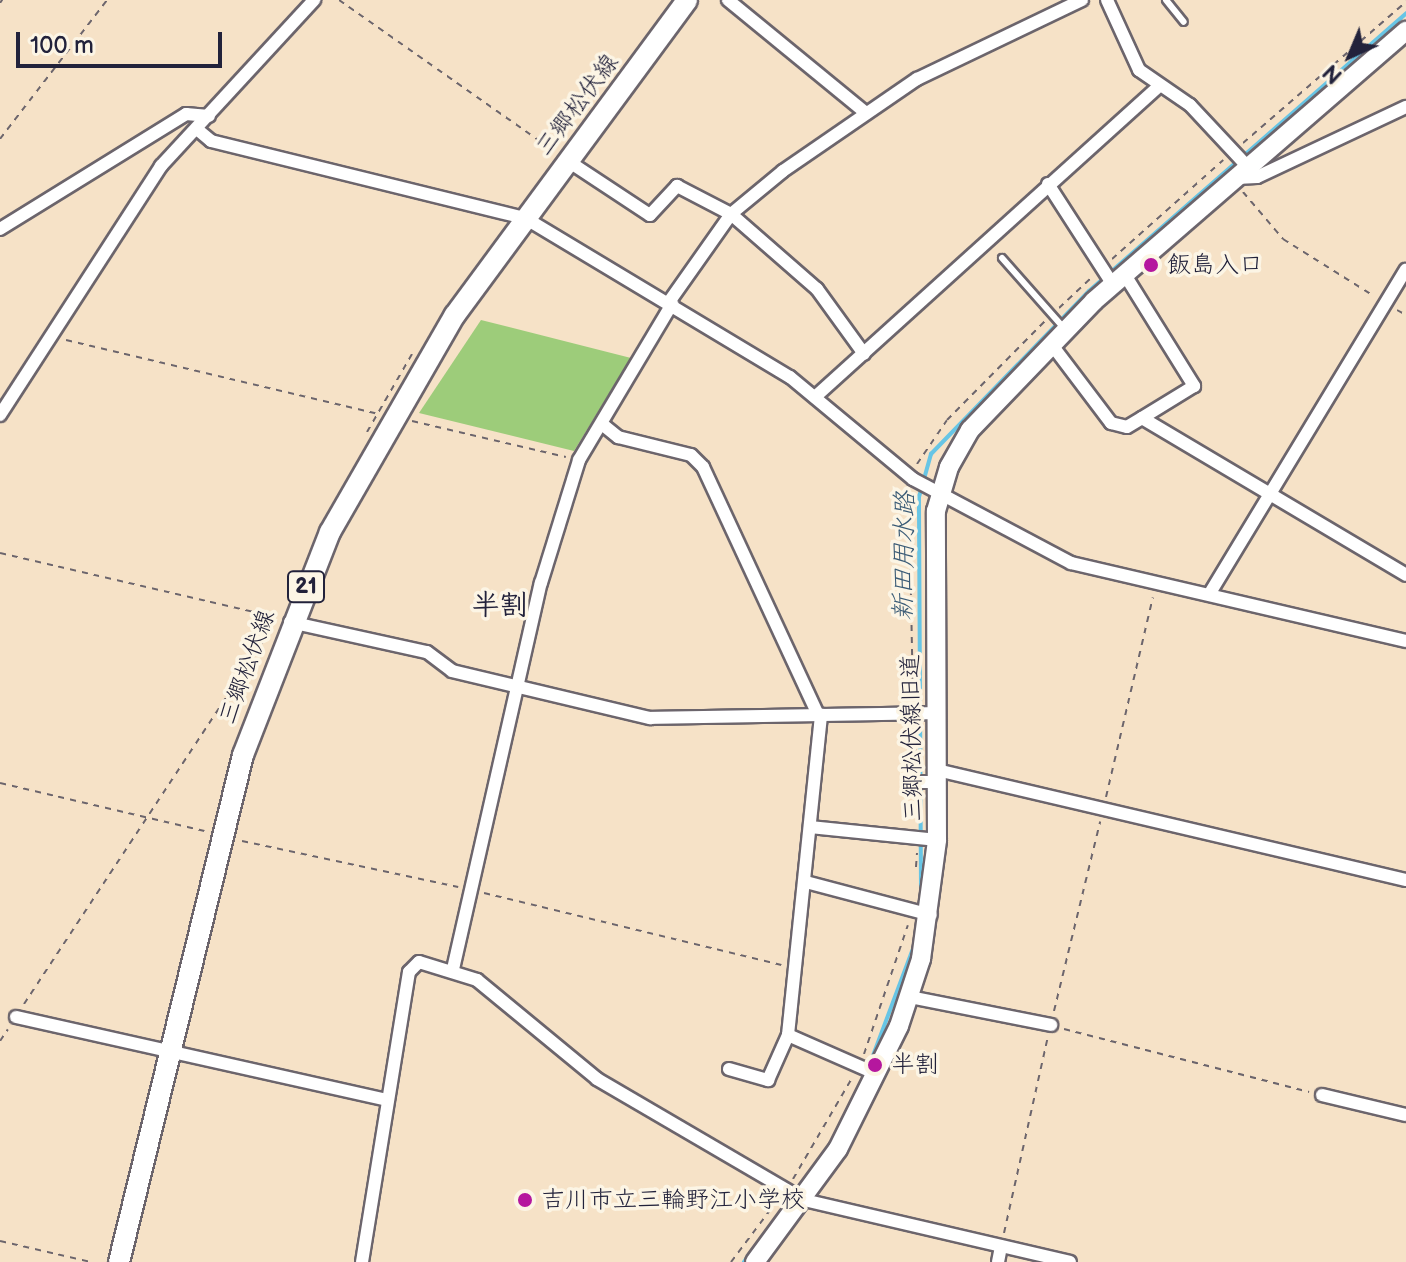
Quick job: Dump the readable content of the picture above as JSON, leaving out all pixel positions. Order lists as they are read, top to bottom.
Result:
{
  "streets": {
    "main road": ["三郷松伏線", "21"],
    "street": ["三郷松伏線旧道"]
  },
  "districts": ["半割"],
  "water": ["新田用水路"],
  "places": ["飯島入口", "半割", "吉川市立三輪野江小学校"],
  "scale_bar": "100 m",
  "north": "bottom left"
}
